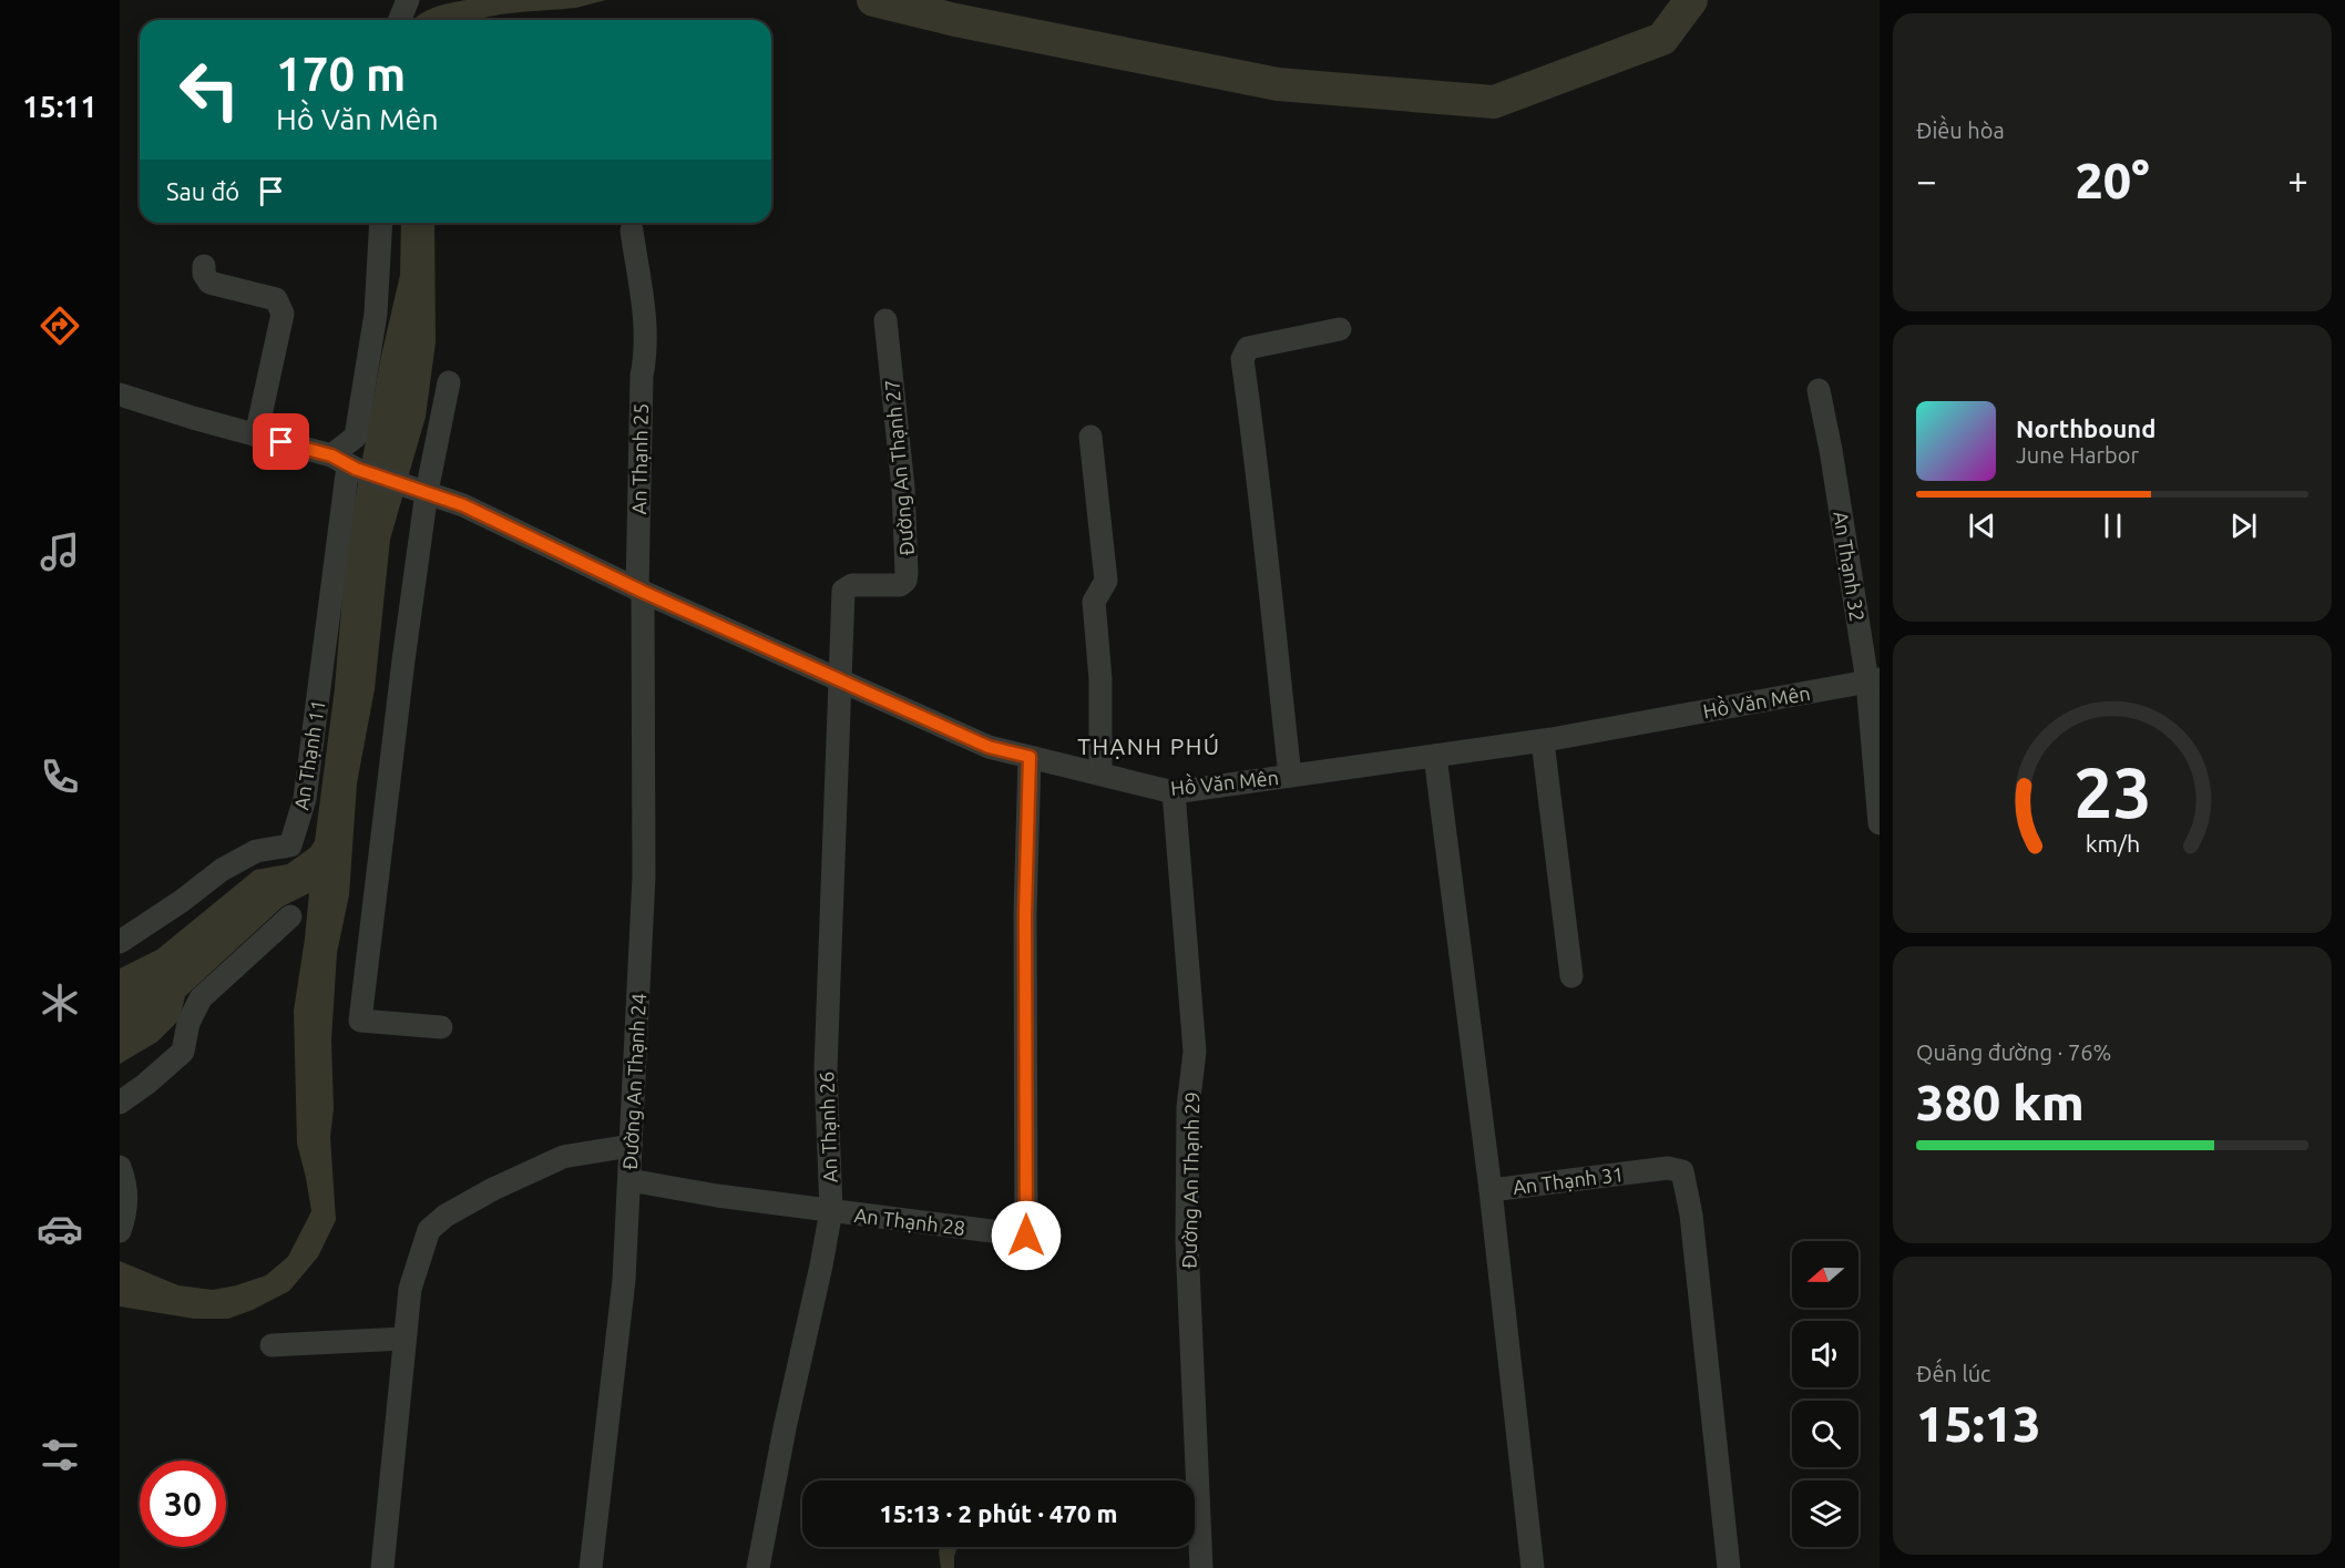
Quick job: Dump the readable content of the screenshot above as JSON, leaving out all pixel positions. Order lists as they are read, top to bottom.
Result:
{
  "streets": {
    "street": [
      "An Thạnh 25",
      "Đường An Thạnh 27",
      "An Thạnh 32",
      "Hồ Văn Mên",
      "An Thạnh 11",
      "Đường An Thạnh 24",
      "An Thạnh 26",
      "Đường An Thạnh 29",
      "An Thạnh 31",
      "An Thạnh 28"
    ]
  },
  "crossings": [
    ["An Thạnh 25", "Hồ Văn Mên"],
    ["An Thạnh 25", "Đường An Thạnh 24"],
    ["Đường An Thạnh 27", "Hồ Văn Mên"],
    ["Đường An Thạnh 27", "An Thạnh 26"],
    ["An Thạnh 32", "Hồ Văn Mên"],
    ["Hồ Văn Mên", "An Thạnh 11"],
    ["Hồ Văn Mên", "Đường An Thạnh 24"],
    ["Hồ Văn Mên", "An Thạnh 26"],
    ["Hồ Văn Mên", "Đường An Thạnh 29"],
    ["Hồ Văn Mên", "An Thạnh 31"],
    ["Hồ Văn Mên", "An Thạnh 28"],
    ["An Thạnh 26", "An Thạnh 28"]
  ],
  "districts": ["THẠNH PHÚ"],
  "north": "left",
  "page": {
    "tabs": "15:11",
    "tile": [
      "Điều hòa",
      ["Quãng đường · 76%", "380 km"],
      ["Đến lúc", "15:13"]
    ],
    "turn": ["170 m", "Hồ Văn Mên"],
    "heat": ["−", "20°", "+"],
    "then": "Sau đó",
    "song": ["Northbound", "June Harbor"],
    "limit": "30",
    "trip": "15:13 · 2 phút · 470 m",
    "gauge": ["23", "km/h"]
  }
}
